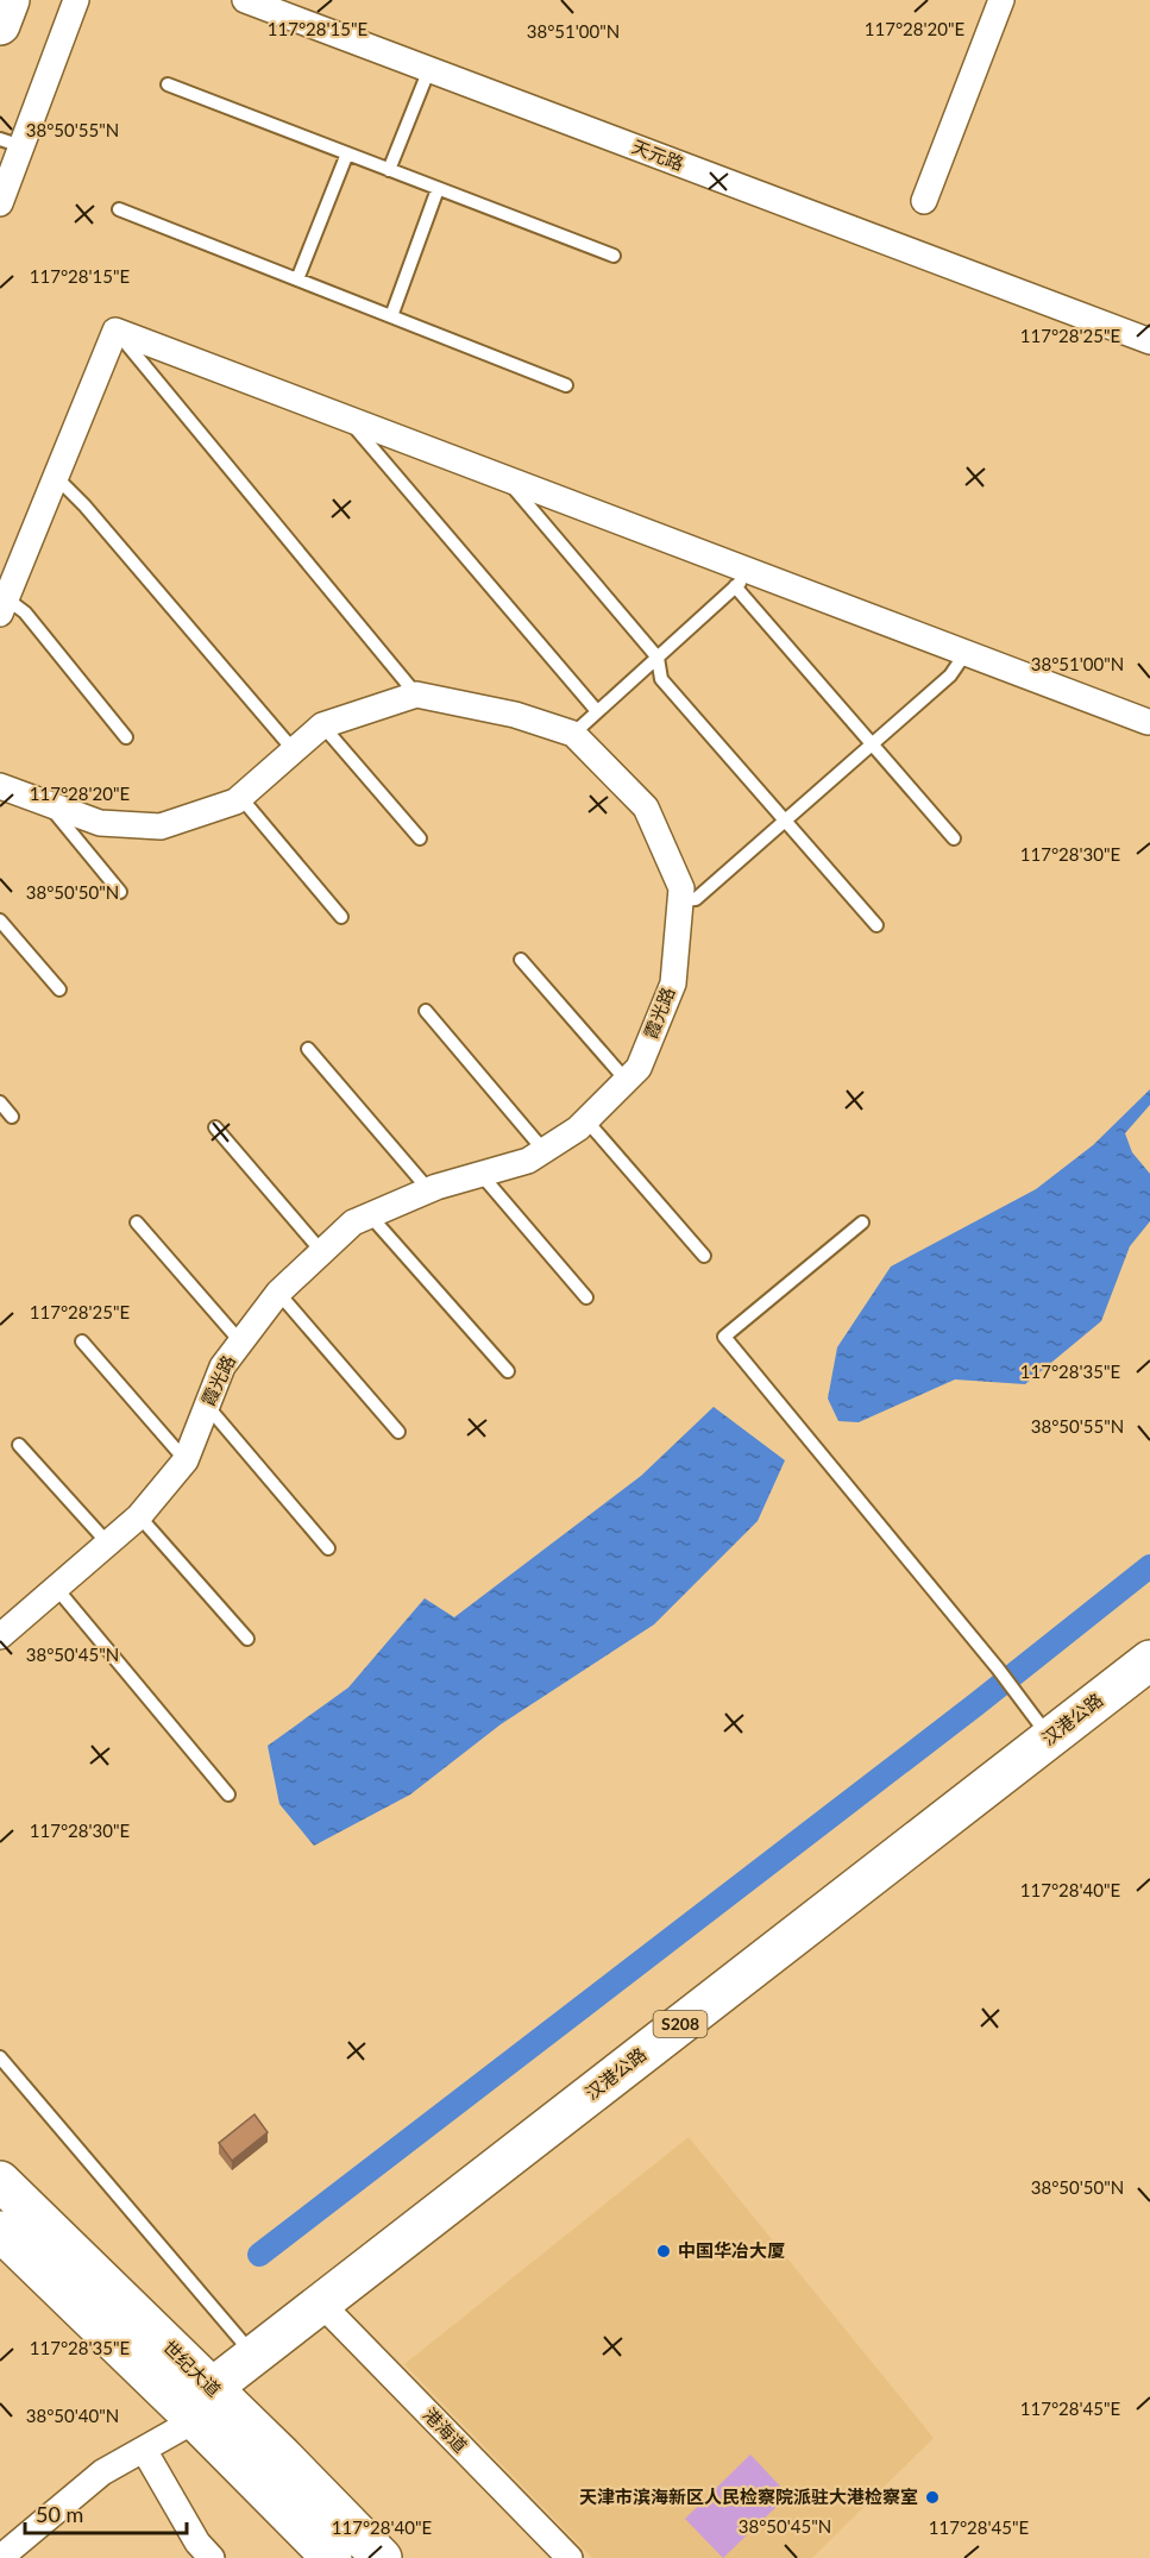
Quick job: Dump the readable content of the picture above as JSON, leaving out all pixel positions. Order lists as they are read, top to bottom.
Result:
{
  "streets": {
    "main road": ["汉港公路", "S208", "世纪大道"],
    "street": ["天元路", "霞光路", "港海道"]
  },
  "crossings": [
    ["汉港公路", "世纪大道"],
    ["汉港公路", "港海道"]
  ],
  "places": ["中国华冶大厦", "天津市滨海新区人民检察院派驻大港检察室"],
  "scale_bar": "50 m",
  "coordinates": [
    "117°28'15\"E",
    "117°28'20\"E",
    "38°51'00\"N",
    "38°50'55\"N",
    "117°28'25\"E",
    "117°28'30\"E",
    "38°50'50\"N",
    "117°28'35\"E",
    "38°50'45\"N",
    "117°28'40\"E",
    "117°28'45\"E",
    "38°50'40\"N"
  ]
}
